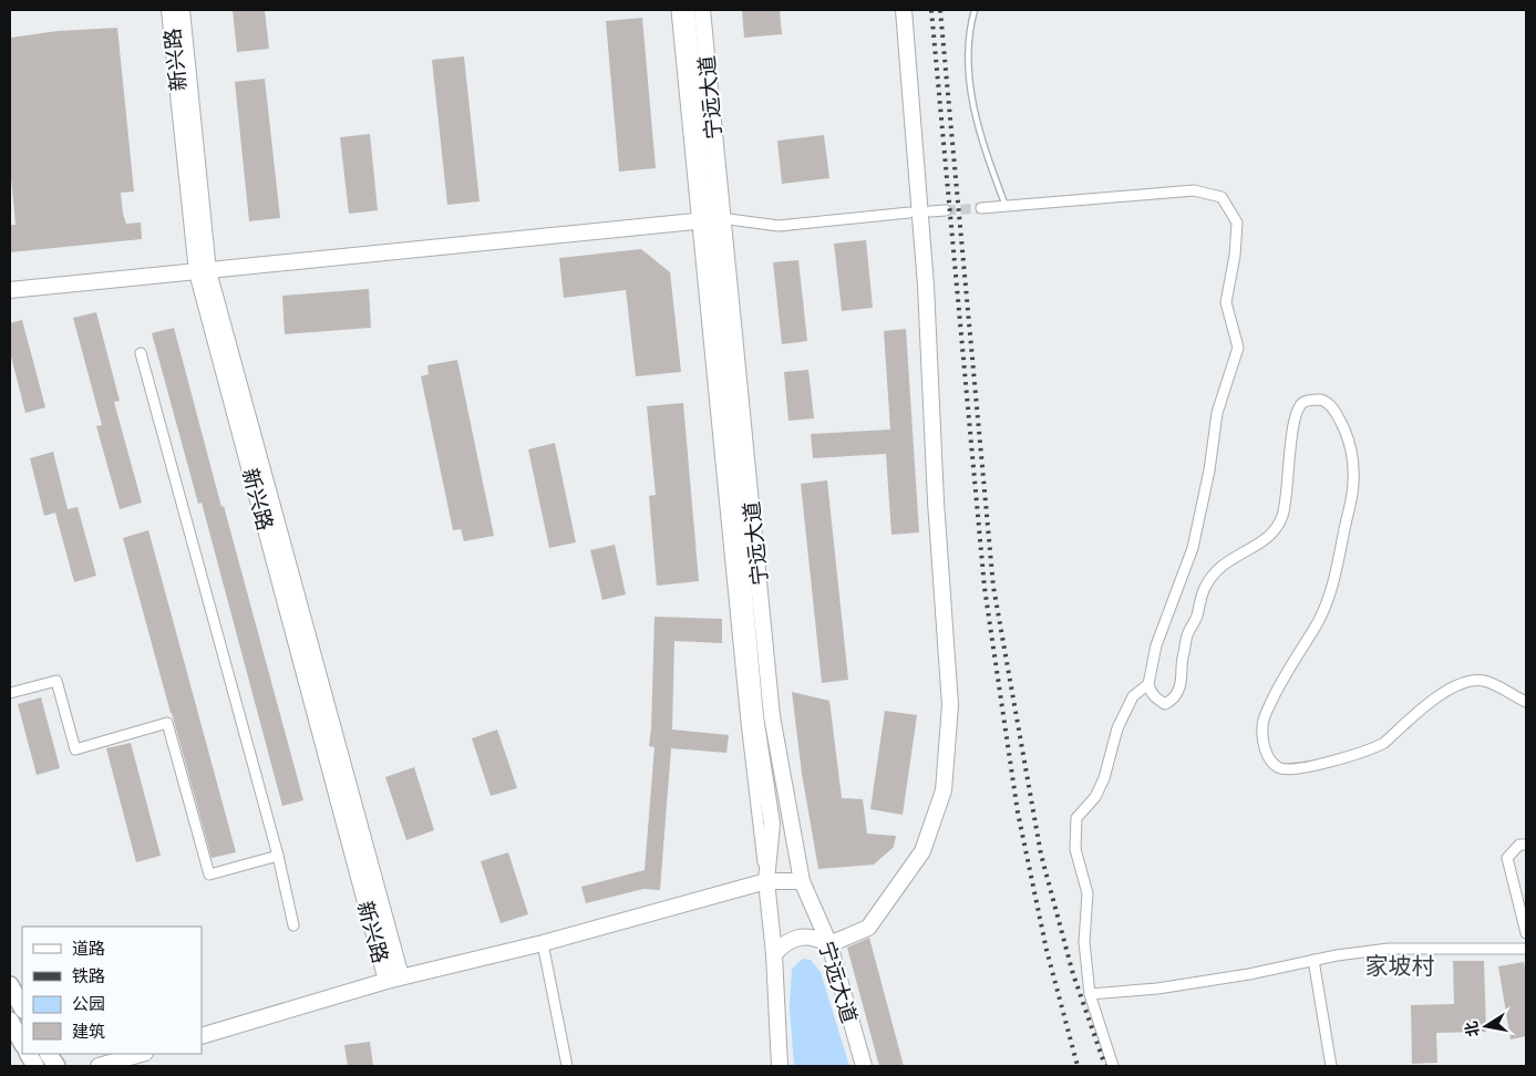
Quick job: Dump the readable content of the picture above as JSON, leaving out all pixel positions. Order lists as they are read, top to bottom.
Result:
{
  "streets": {
    "main road": ["新兴路", "宁远大道"]
  },
  "districts": ["家坡村"],
  "legend": [
    "道路",
    "铁路",
    "公园",
    "建筑"
  ],
  "north": "left"
}
